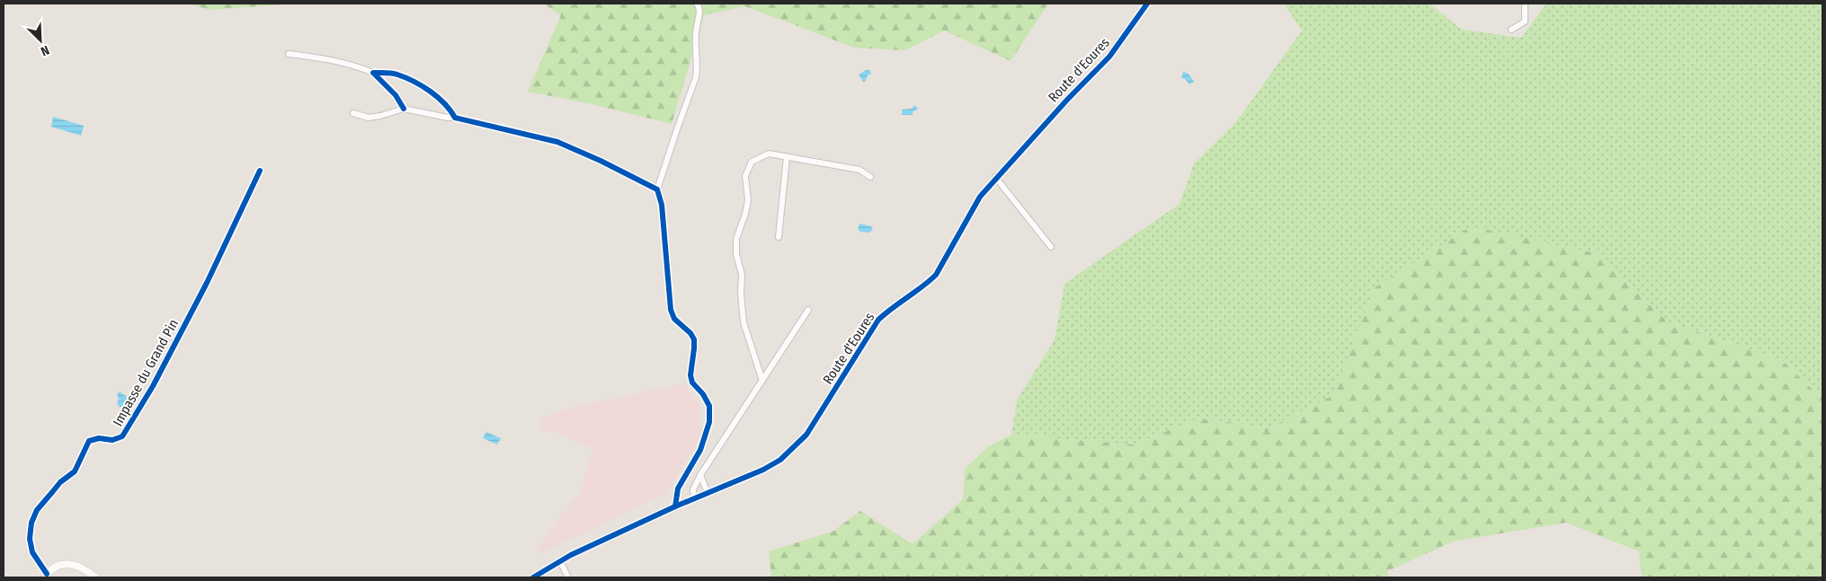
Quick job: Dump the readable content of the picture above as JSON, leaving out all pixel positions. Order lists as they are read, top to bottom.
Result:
{
  "streets": {
    "street": ["Route d'Eoures", "Impasse du Grand Pin"]
  },
  "north": "bottom right"
}
